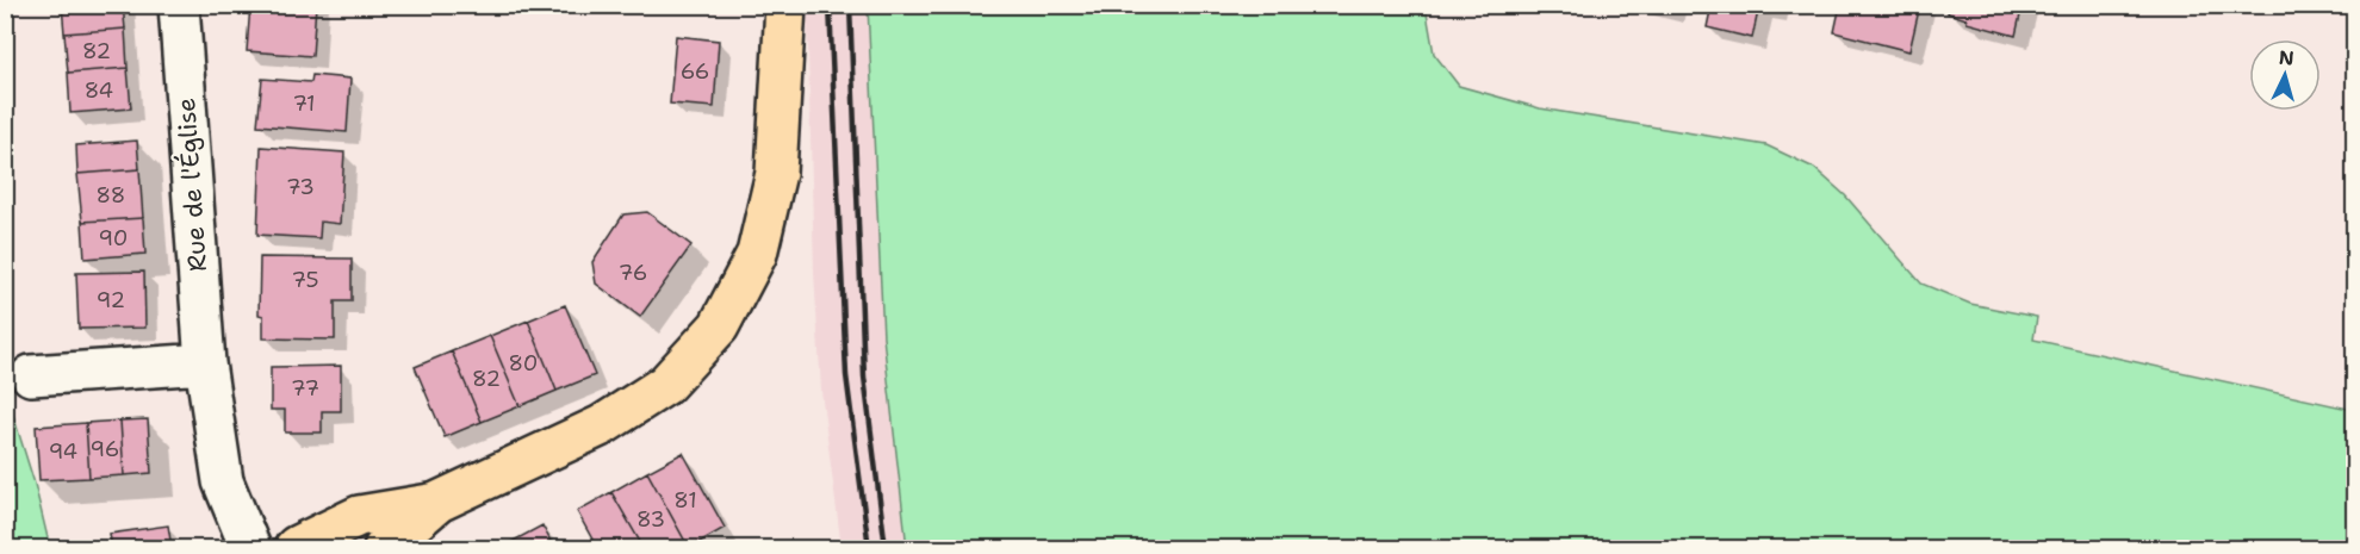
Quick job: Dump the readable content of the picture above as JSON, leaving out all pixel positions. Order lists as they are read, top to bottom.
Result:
{
  "streets": {
    "street": ["Rue de l'Église"]
  },
  "house_numbers": [
    "82",
    "66",
    "84",
    "71",
    "73",
    "88",
    "90",
    "76",
    "75",
    "92",
    "80",
    "82",
    "77",
    "96",
    "94",
    "81",
    "83"
  ],
  "north": "top"
}
